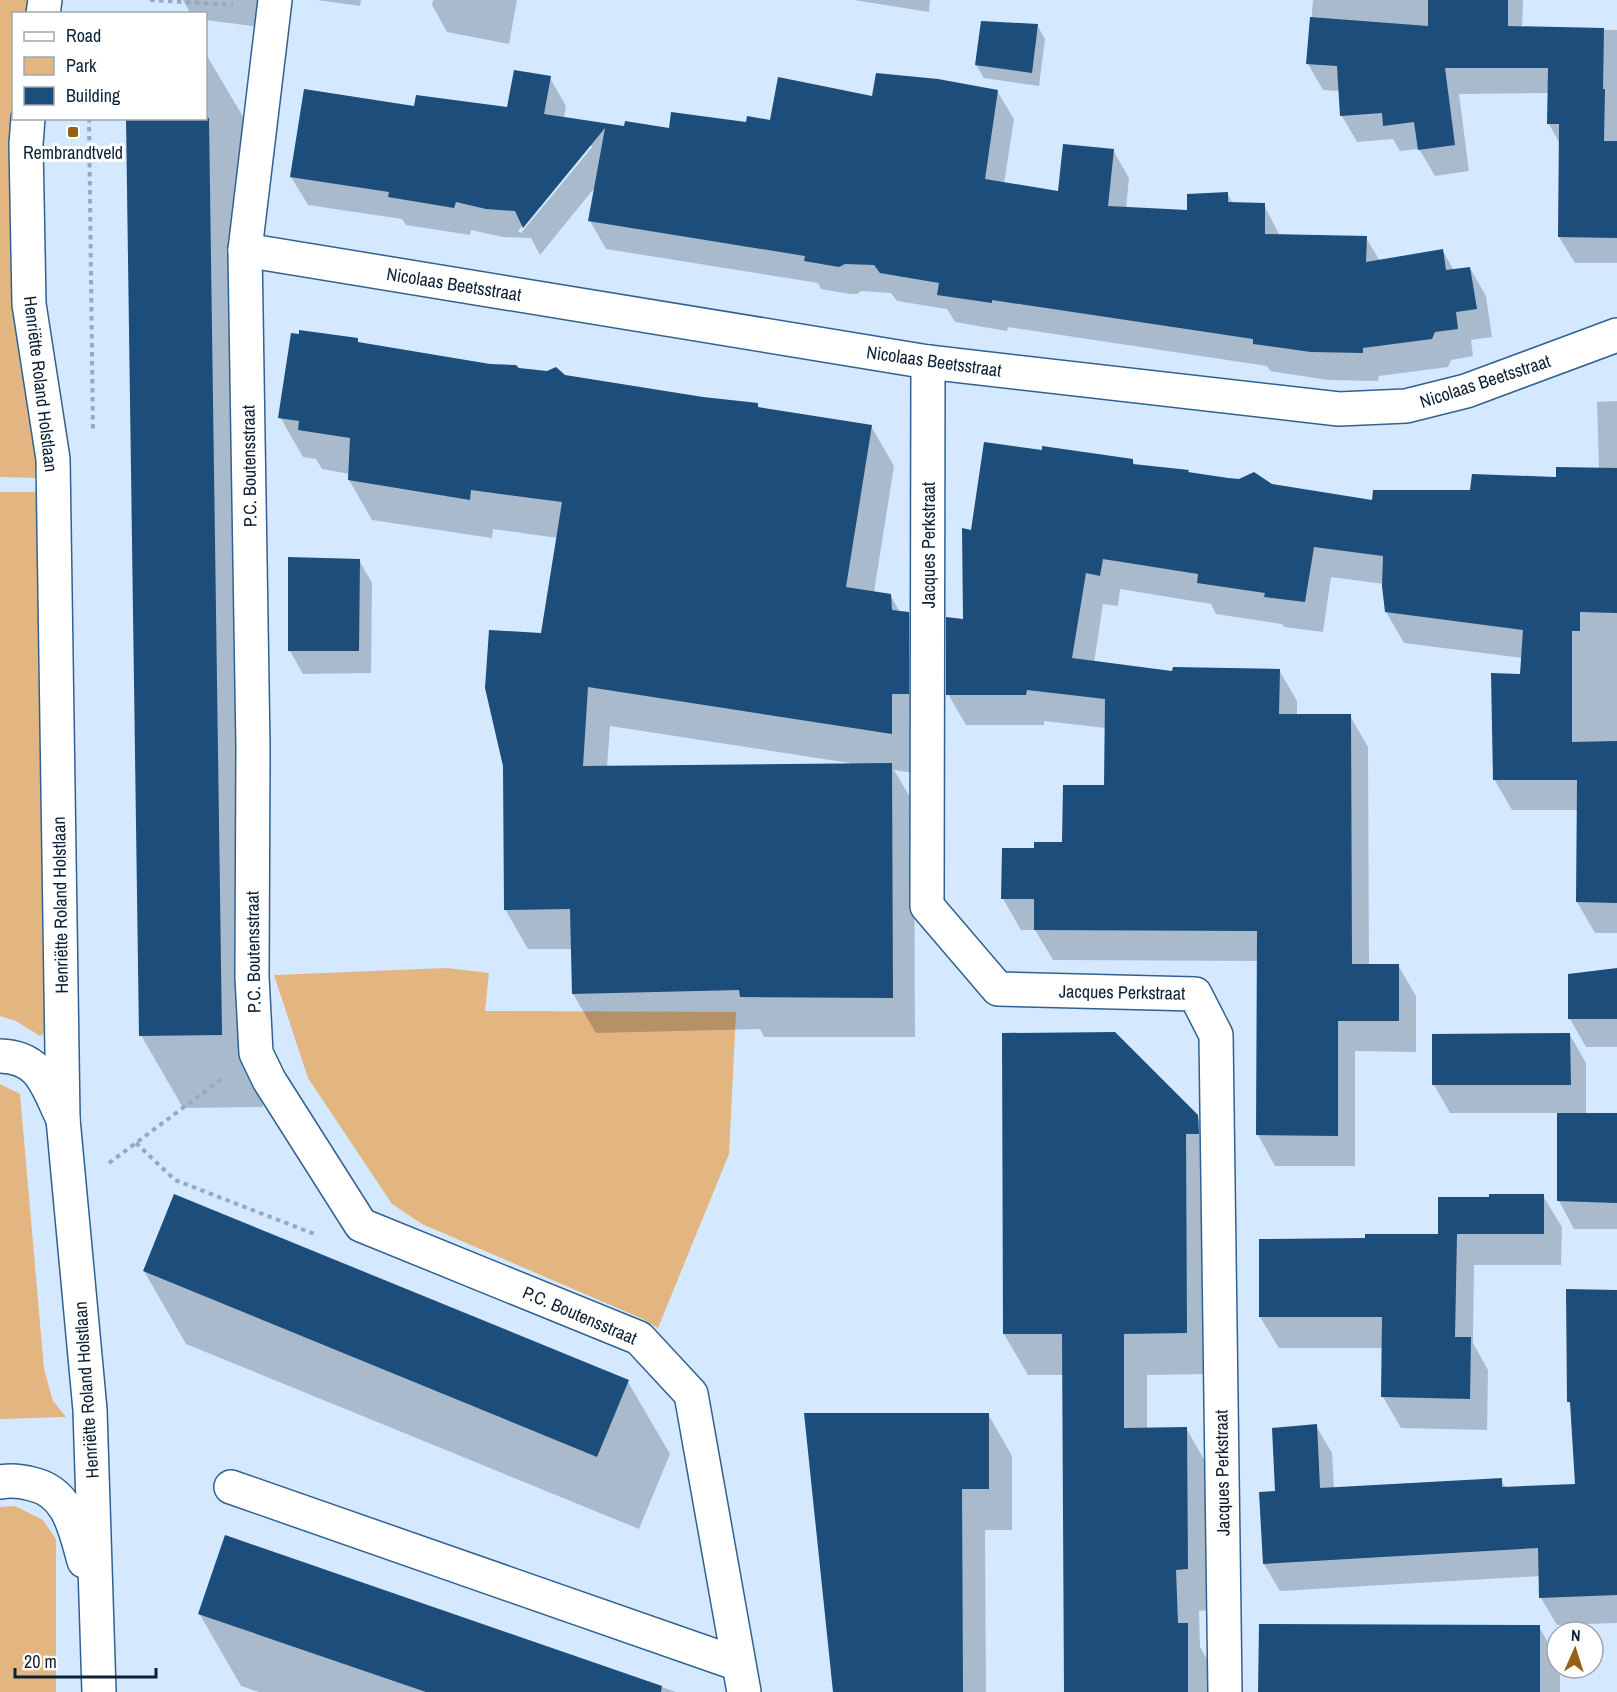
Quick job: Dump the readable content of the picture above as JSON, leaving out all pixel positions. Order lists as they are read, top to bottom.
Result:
{
  "streets": {
    "street": [
      "Nicolaas Beetsstraat",
      "Henriëtte Roland Holstlaan",
      "P.C. Boutensstraat",
      "Jacques Perkstraat"
    ]
  },
  "crossings": [
    ["Nicolaas Beetsstraat", "P.C. Boutensstraat"],
    ["Nicolaas Beetsstraat", "Jacques Perkstraat"]
  ],
  "places": {
    "transit": ["Rembrandtveld"]
  },
  "legend": ["Road", "Park", "Building"],
  "scale_bar": "20 m",
  "north": "top"
}
